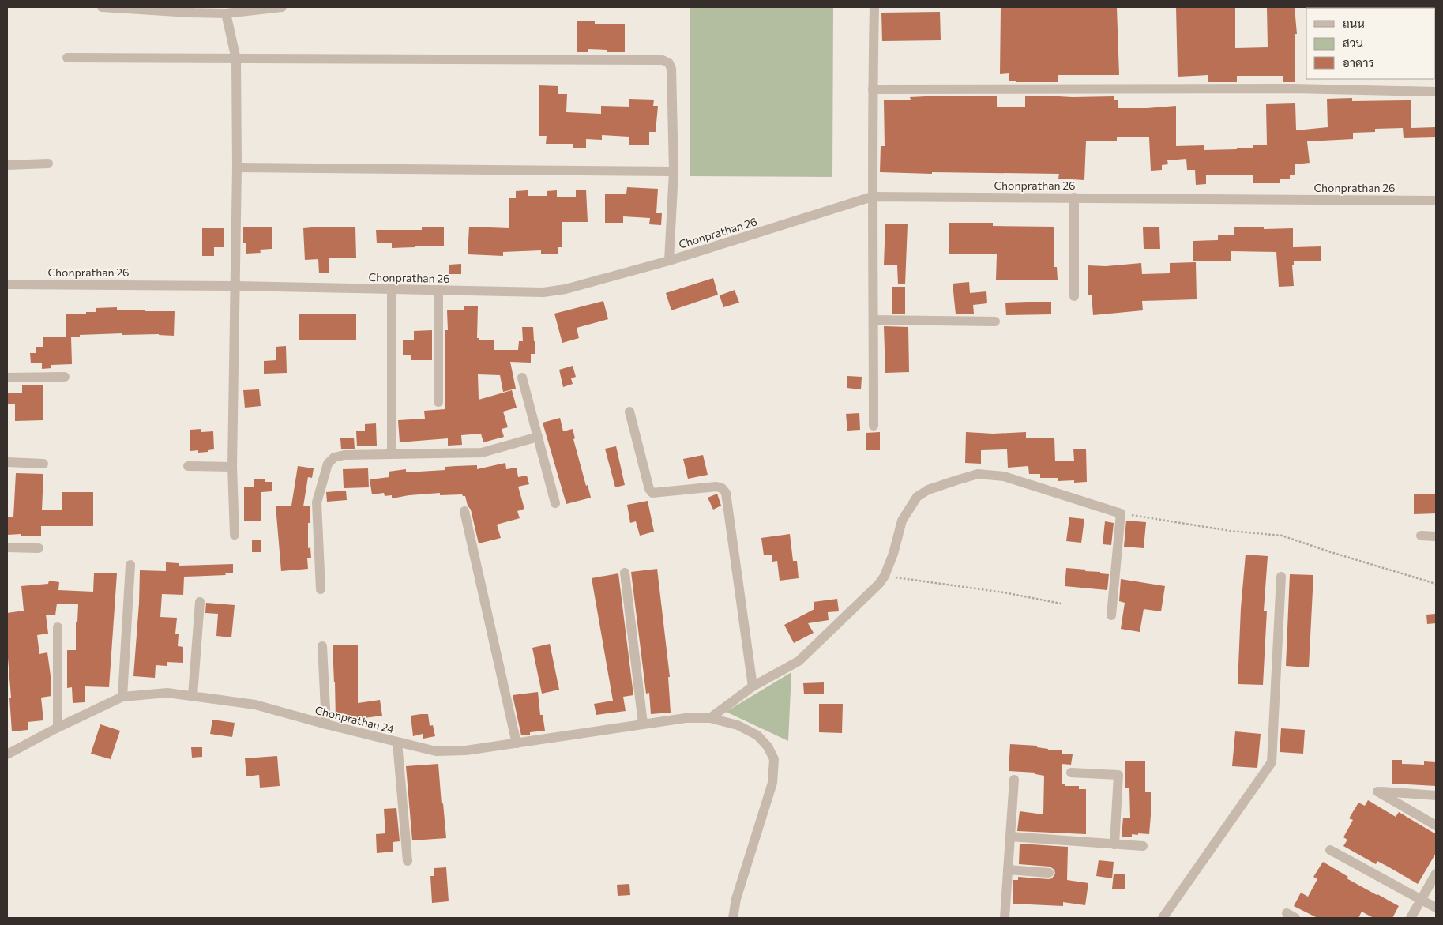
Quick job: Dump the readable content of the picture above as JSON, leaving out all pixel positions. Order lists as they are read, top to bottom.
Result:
{
  "streets": {
    "street": ["Chonprathan 26", "Chonprathan 24"]
  },
  "legend": ["ถนน", "สวน", "อาคาร"]
}
